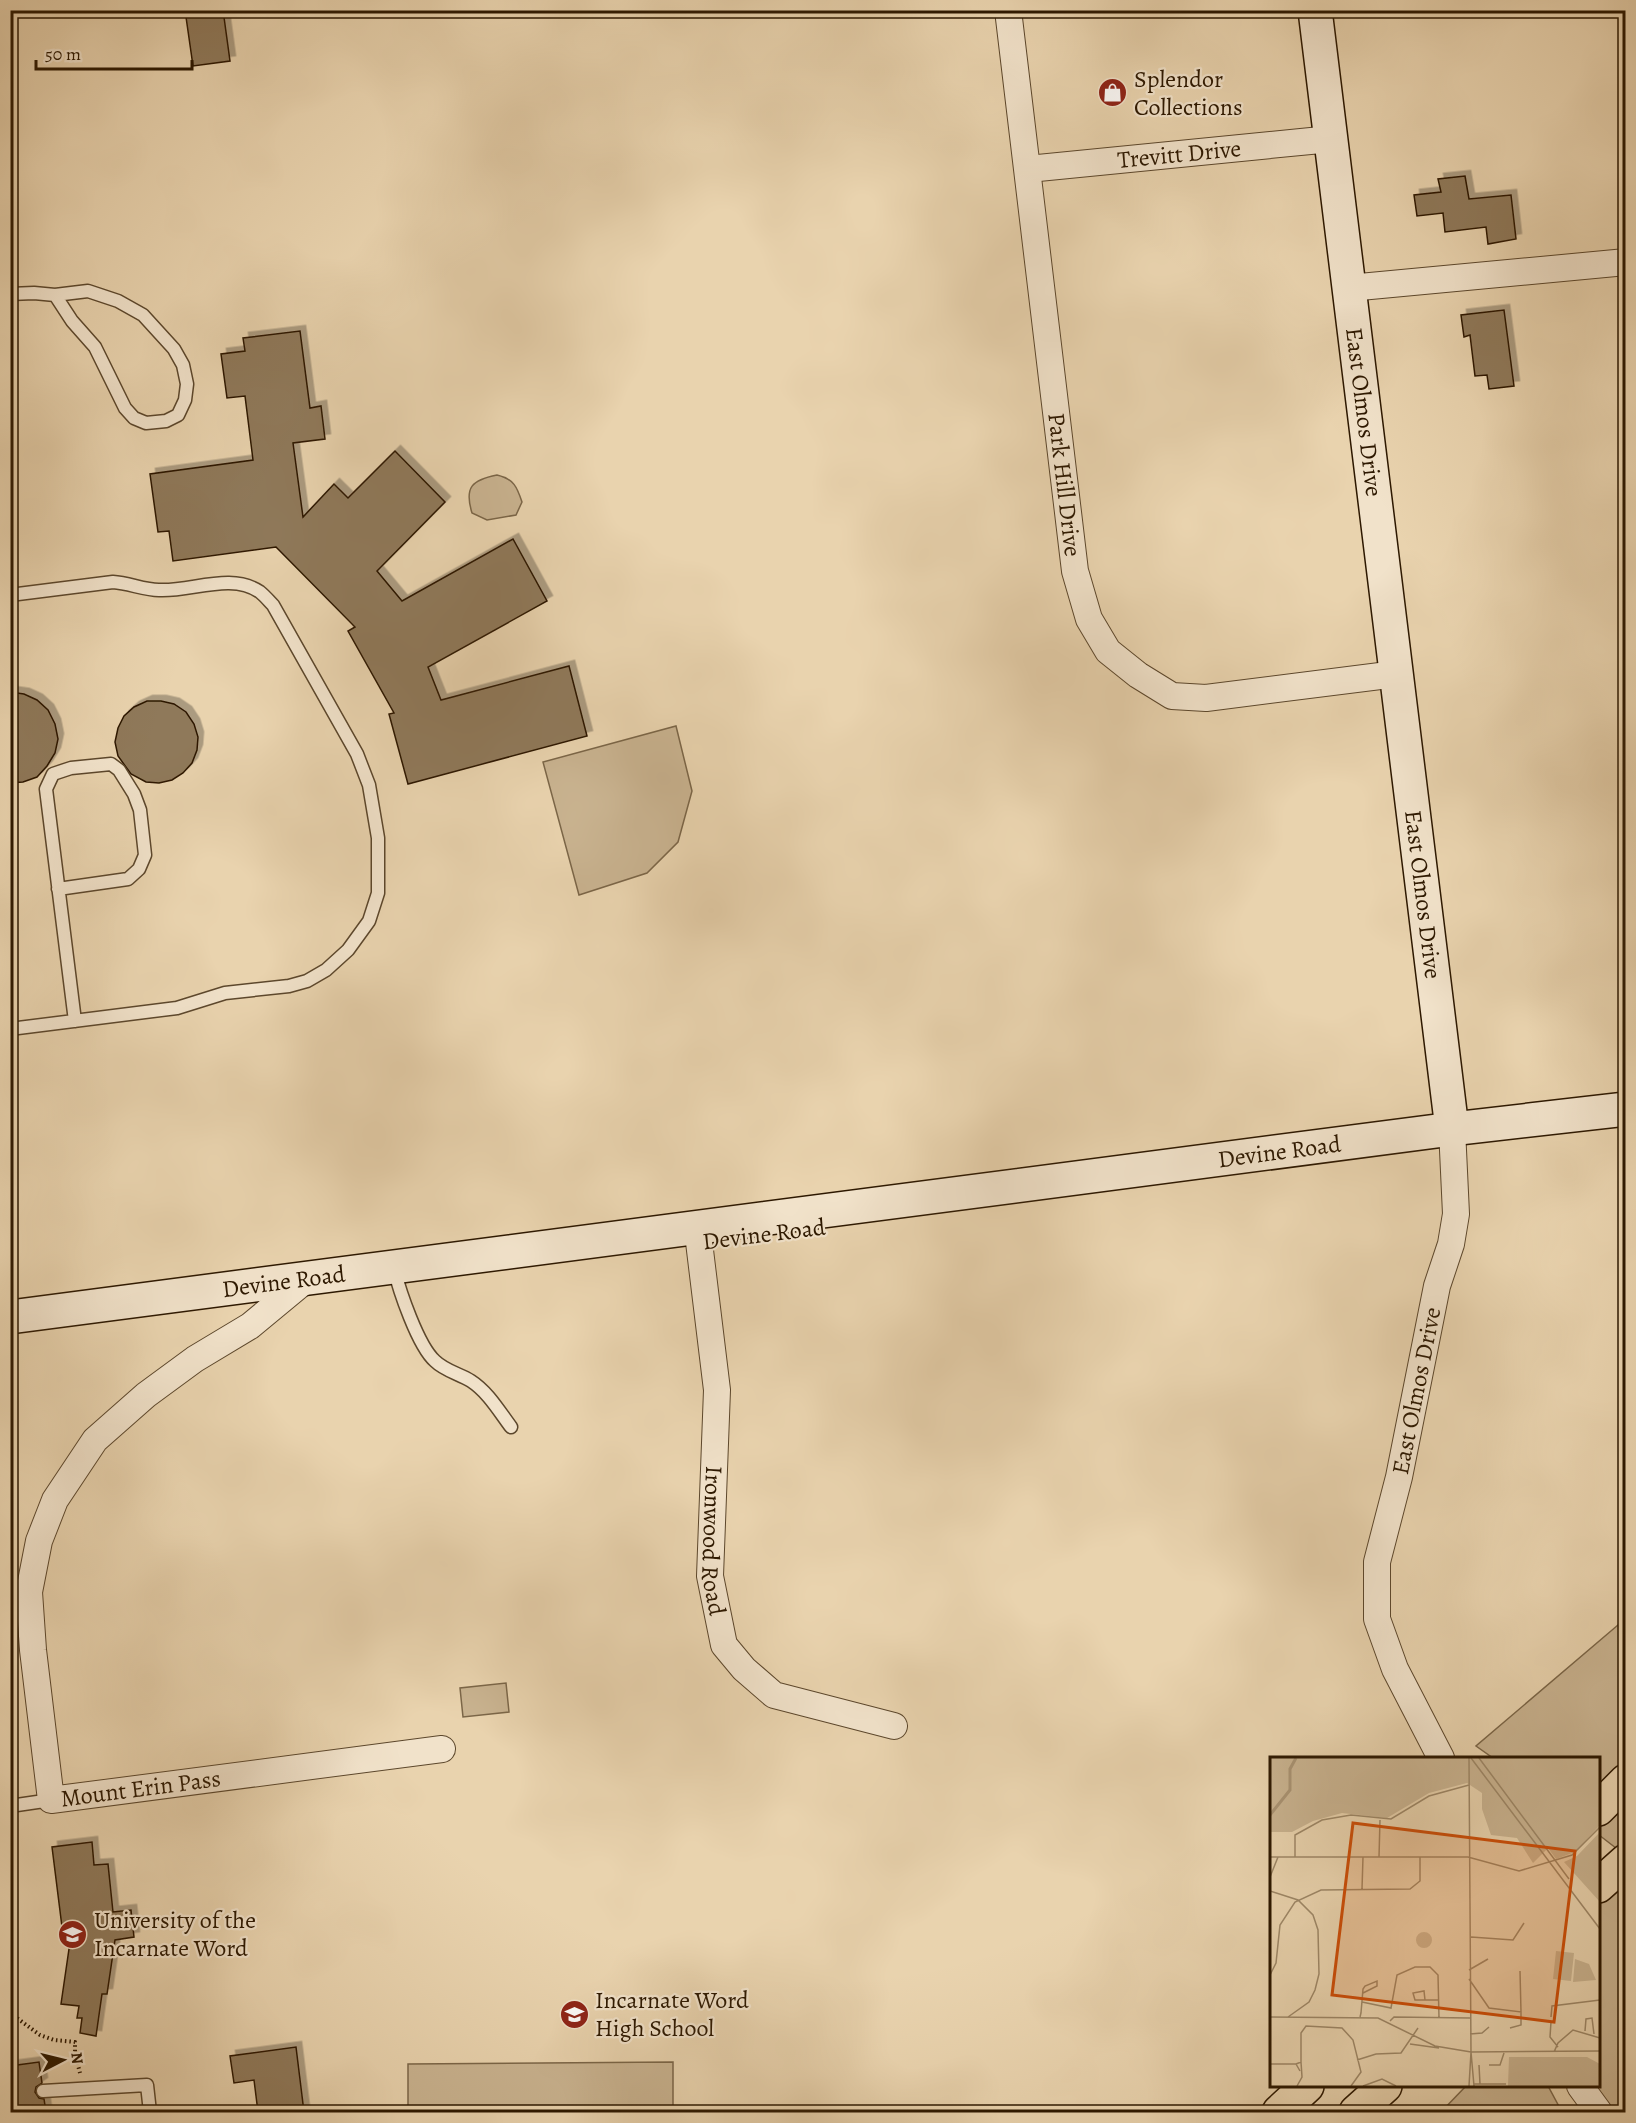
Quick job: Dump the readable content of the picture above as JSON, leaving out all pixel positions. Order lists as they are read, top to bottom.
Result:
{
  "streets": {
    "street": [
      "Trevitt Drive",
      "East Olmos Drive",
      "Park Hill Drive",
      "Devine Road",
      "Ironwood Road",
      "Mount Erin Pass"
    ]
  },
  "crossings": [
    ["Trevitt Drive", "East Olmos Drive"],
    ["Trevitt Drive", "Park Hill Drive"],
    ["East Olmos Drive", "Park Hill Drive"],
    ["East Olmos Drive", "Devine Road"],
    ["Devine Road", "Ironwood Road"],
    ["Devine Road", "Mount Erin Pass"]
  ],
  "places": {
    "shop": ["Splendor Collections"],
    "school or university": ["University of the Incarnate Word", "Incarnate Word High School"]
  },
  "scale_bar": "50 m",
  "north": "right"
}
